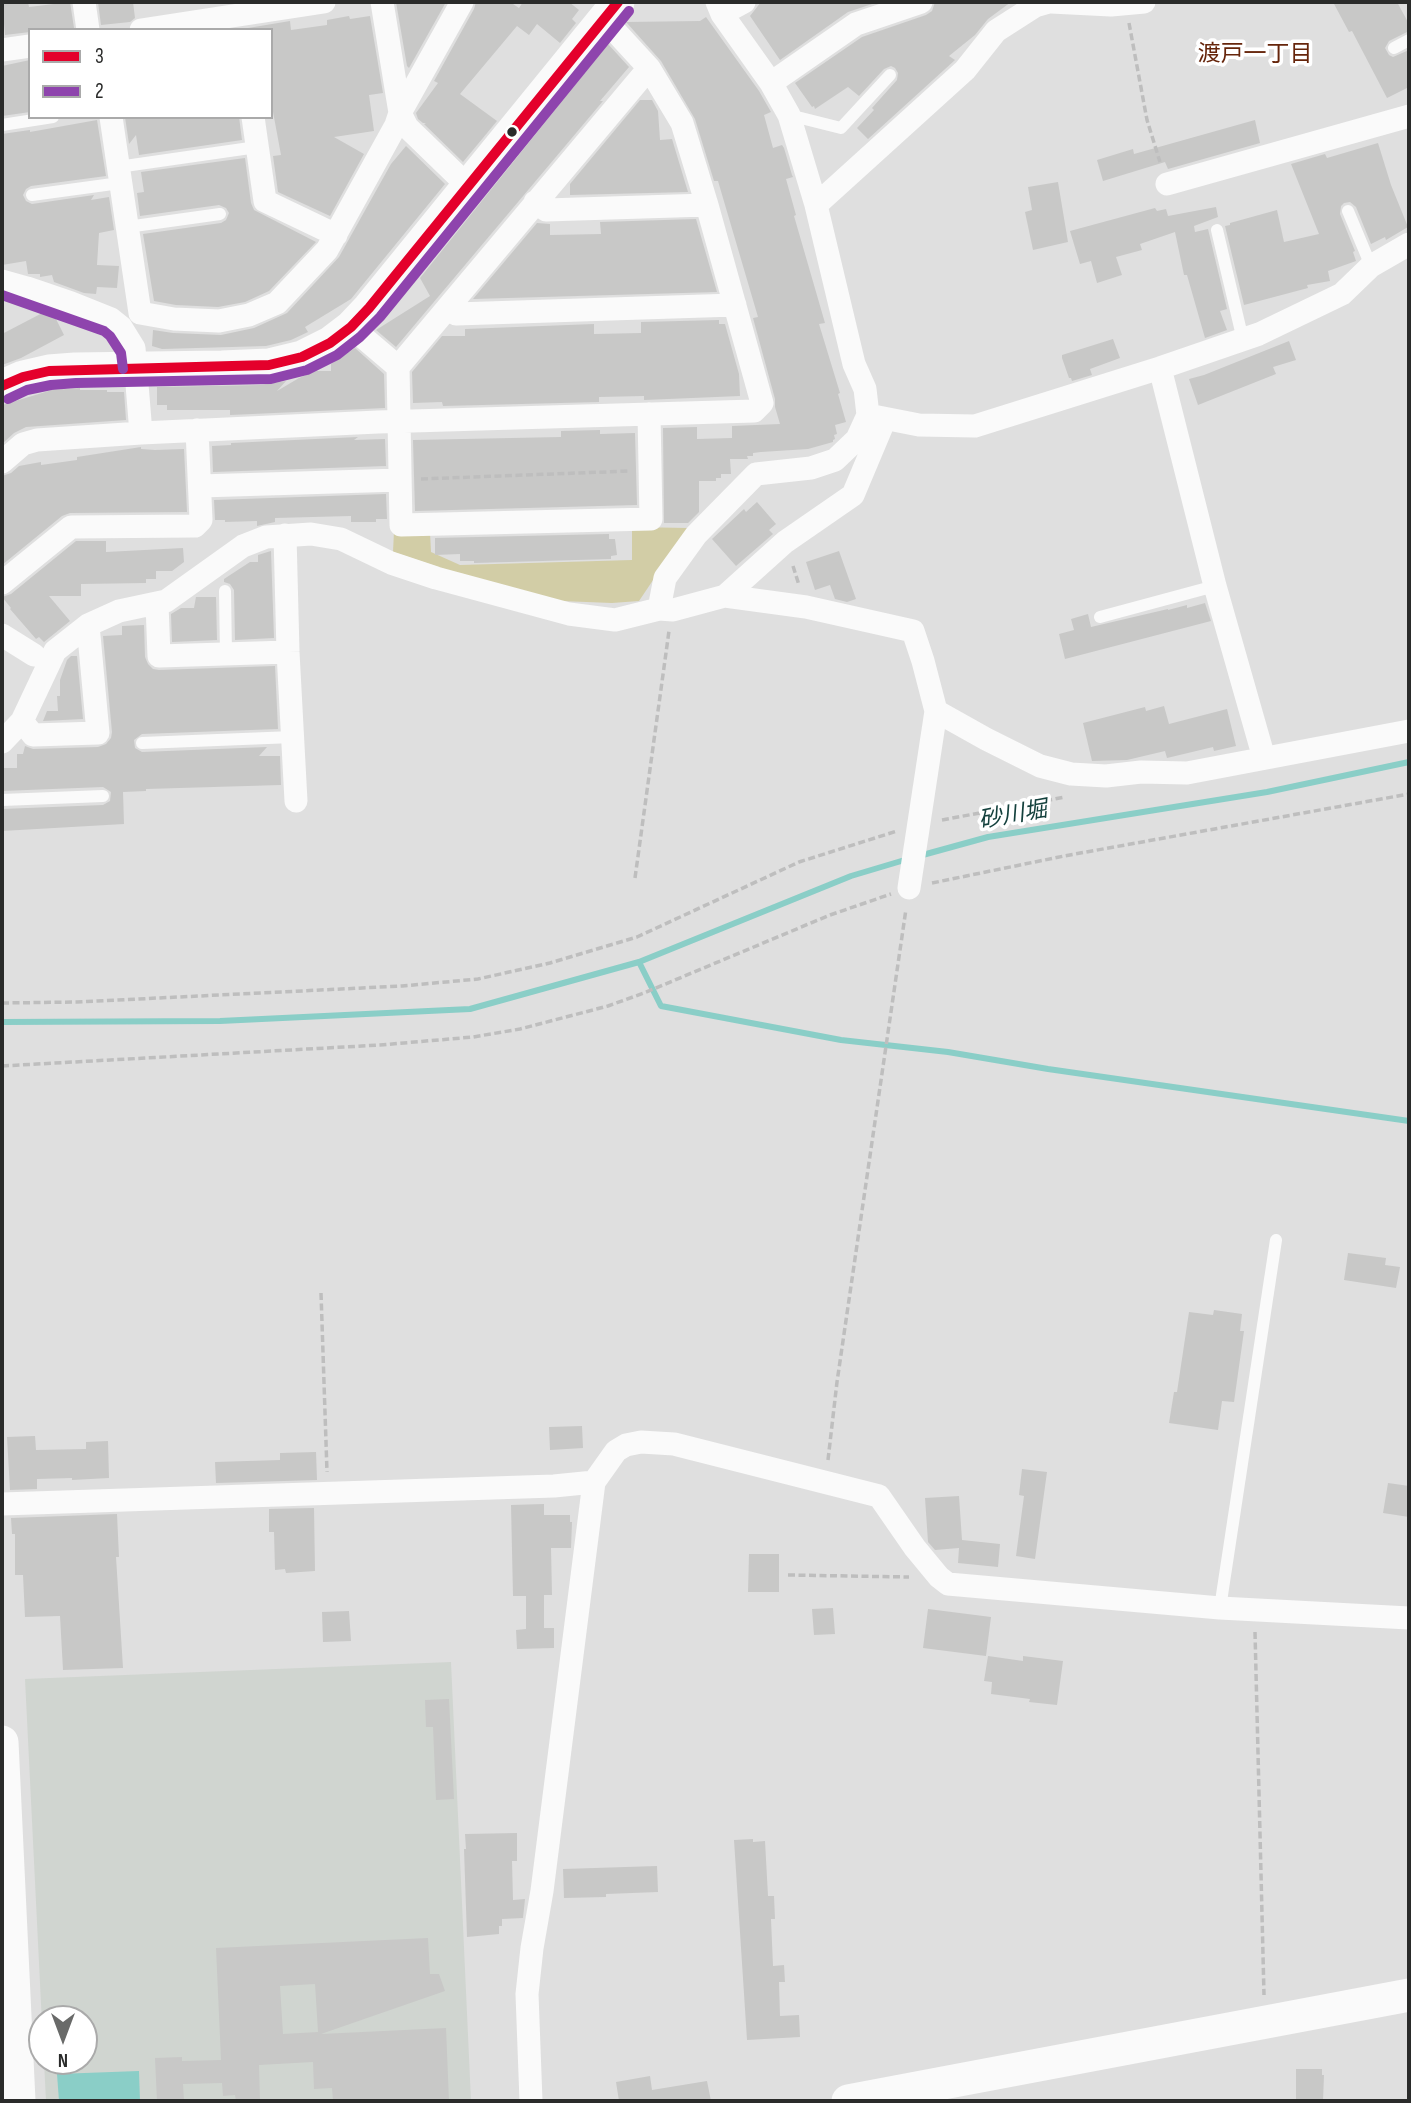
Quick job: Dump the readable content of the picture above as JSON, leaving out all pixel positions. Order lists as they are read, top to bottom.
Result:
{
  "districts": ["渡戸一丁目"],
  "water": ["砂川堀"],
  "lines": ["transit line 3", "transit line 2"],
  "legend": ["3", "2"],
  "north": "bottom"
}
